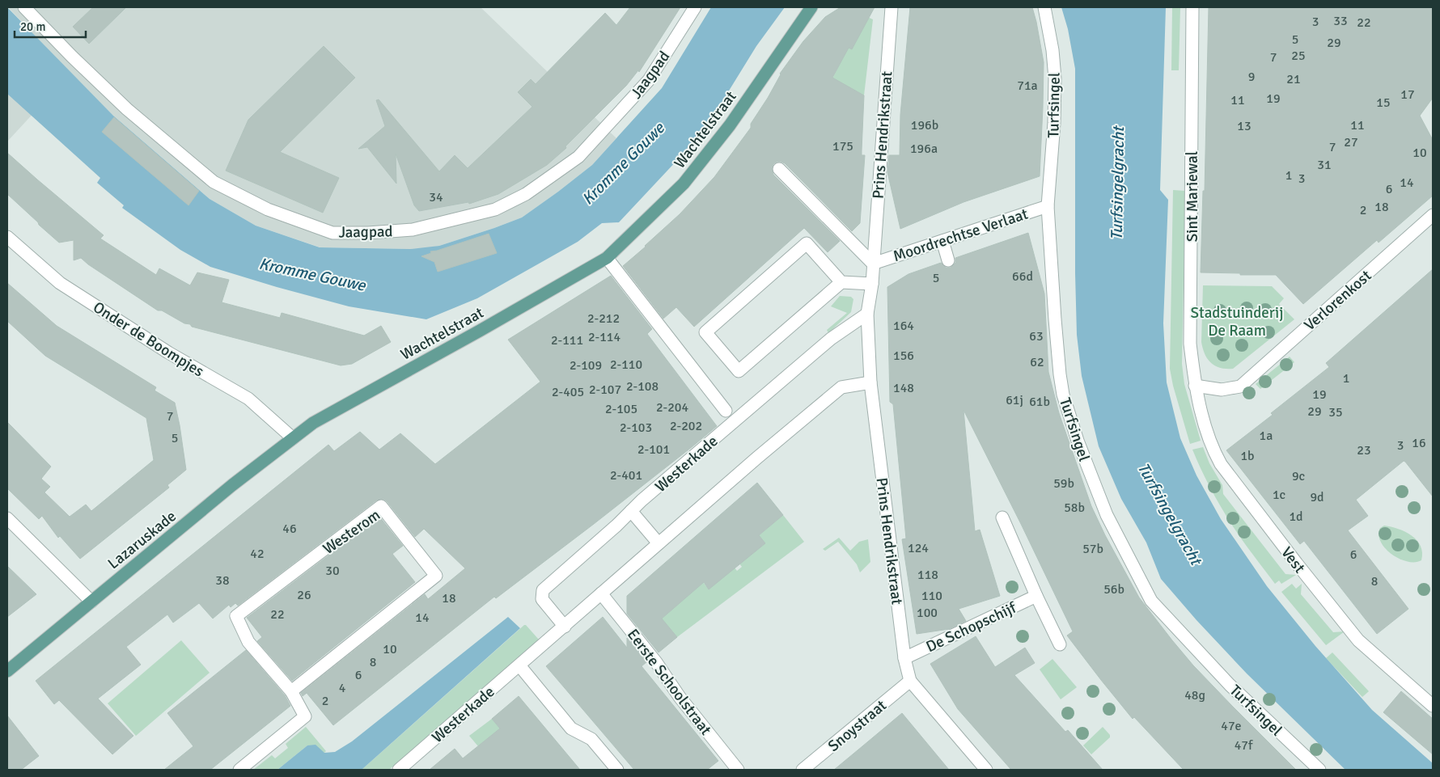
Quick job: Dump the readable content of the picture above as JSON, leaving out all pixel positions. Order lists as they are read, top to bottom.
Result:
{
  "streets": {
    "main road": ["Wachtelstraat", "Lazaruskade"],
    "street": [
      "Jaagpad",
      "Turfsingel",
      "Prins Hendrikstraat",
      "Sint Mariewal",
      "Moordrechtse Verlaat",
      "Verlorenkost",
      "Onder de Boompjes",
      "Westerkade",
      "Westerom",
      "Vest",
      "De Schopschijf",
      "Eerste Schoolstraat",
      "Snoystraat"
    ]
  },
  "crossings": [
    ["Turfsingel", "Moordrechtse Verlaat"],
    ["Wachtelstraat", "Onder de Boompjes"],
    ["Wachtelstraat", "Lazaruskade"],
    ["Prins Hendrikstraat", "Moordrechtse Verlaat"],
    ["Prins Hendrikstraat", "Westerkade"],
    ["Prins Hendrikstraat", "De Schopschijf"],
    ["Prins Hendrikstraat", "Snoystraat"],
    ["Sint Mariewal", "Verlorenkost"],
    ["Sint Mariewal", "Vest"],
    ["Verlorenkost", "Vest"],
    ["Onder de Boompjes", "Lazaruskade"],
    ["Westerkade", "Eerste Schoolstraat"]
  ],
  "water": ["Kromme Gouwe", "Turfsingelgracht"],
  "parks": ["Stadstuinderij De Raam"],
  "house_numbers": [
    "33",
    "3",
    "22",
    "5",
    "29",
    "25",
    "7",
    "9",
    "21",
    "71a",
    "17",
    "19",
    "11",
    "15",
    "196b",
    "11",
    "13",
    "27",
    "175",
    "7",
    "196a",
    "10",
    "31",
    "1",
    "3",
    "14",
    "6",
    "34",
    "18",
    "2",
    "66d",
    "5",
    "2-212",
    "164",
    "63",
    "2-114",
    "2-111",
    "156",
    "62",
    "2-110",
    "2-109",
    "1",
    "2-108",
    "148",
    "2-107",
    "2-405",
    "19",
    "61j",
    "61b",
    "2-204",
    "2-105",
    "29",
    "35",
    "7",
    "2-202",
    "2-103",
    "1a",
    "5",
    "16",
    "3",
    "2-101",
    "23",
    "1b",
    "2-401",
    "9c",
    "59b",
    "1c",
    "9d",
    "58b",
    "1d",
    "46",
    "124",
    "57b",
    "42",
    "6",
    "30",
    "118",
    "38",
    "8",
    "56b",
    "26",
    "110",
    "18",
    "100",
    "22",
    "14",
    "10",
    "8",
    "6",
    "4",
    "48g",
    "2",
    "47e",
    "47f"
  ],
  "scale_bar": "20 m"
}
